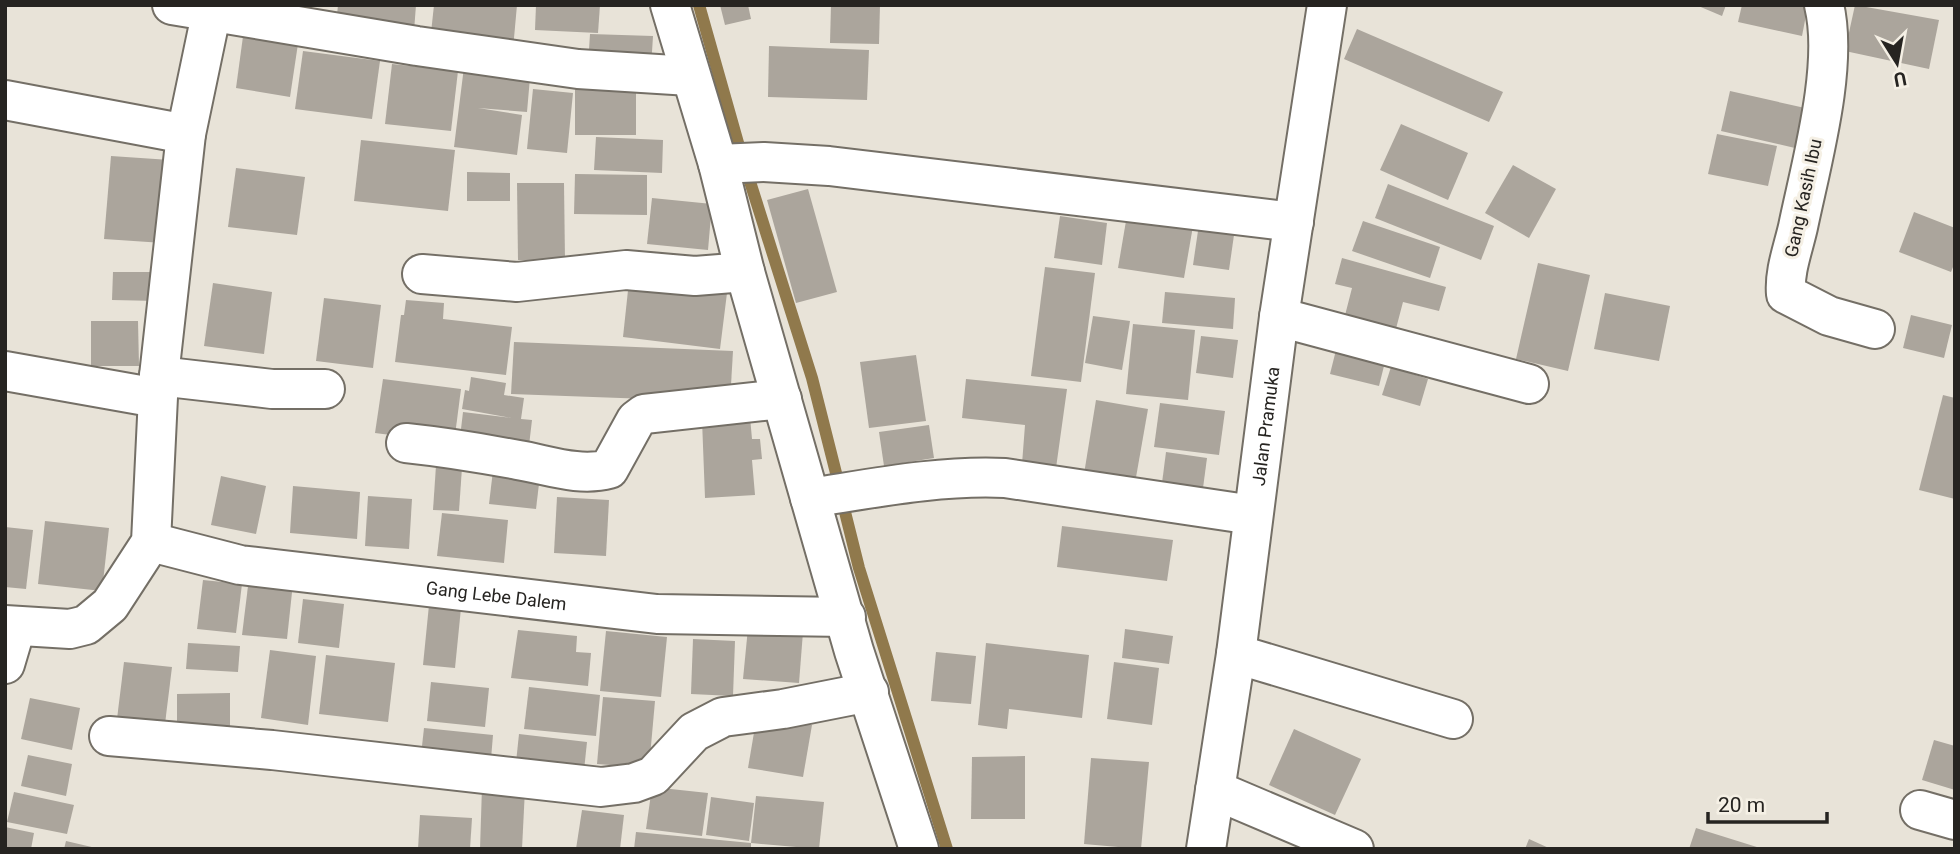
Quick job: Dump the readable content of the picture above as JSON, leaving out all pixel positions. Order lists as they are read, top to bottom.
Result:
{
  "streets": {
    "street": ["Gang Kasih Ibu", "Jalan Pramuka", "Gang Lebe Dalem"]
  },
  "scale_bar": "20 m",
  "north": "bottom"
}
